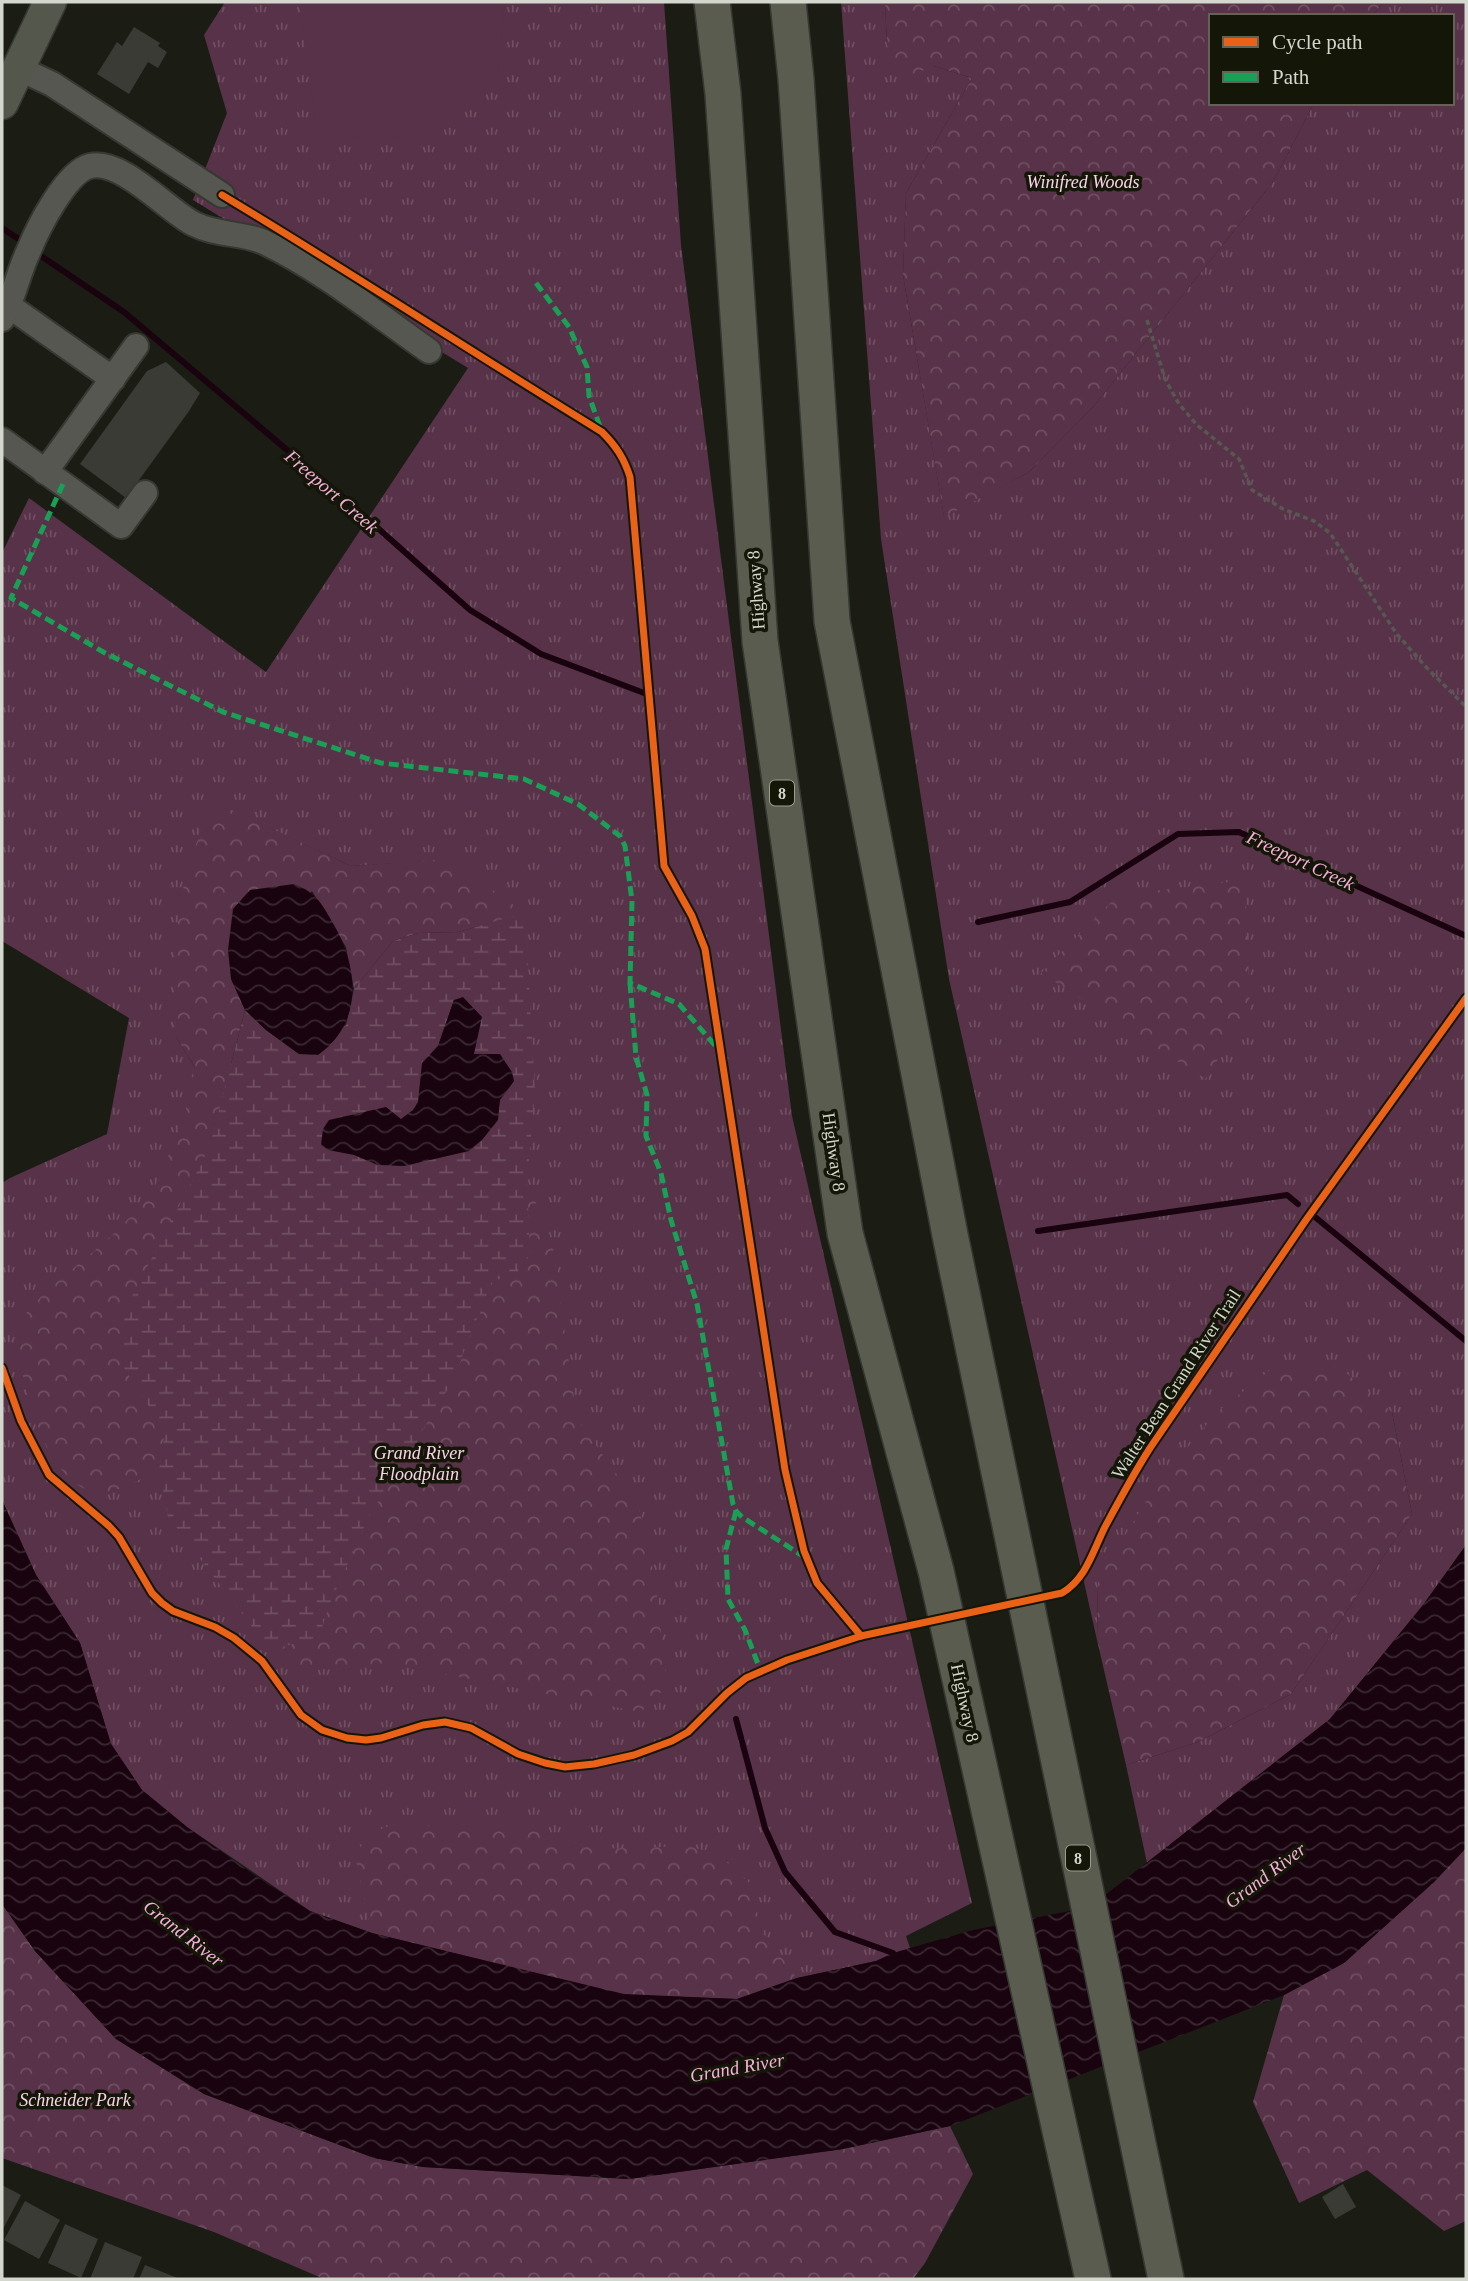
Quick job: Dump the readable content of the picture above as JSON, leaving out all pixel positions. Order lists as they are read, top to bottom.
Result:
{
  "streets": {
    "highway": ["Highway 8", "8"],
    "cycle path": ["Walter Bean Grand River Trail"]
  },
  "water": ["Freeport Creek", "Grand River"],
  "parks": ["Winifred Woods", "Grand River Floodplain", "Schneider Park"],
  "legend": ["Cycle path", "Path"]
}
